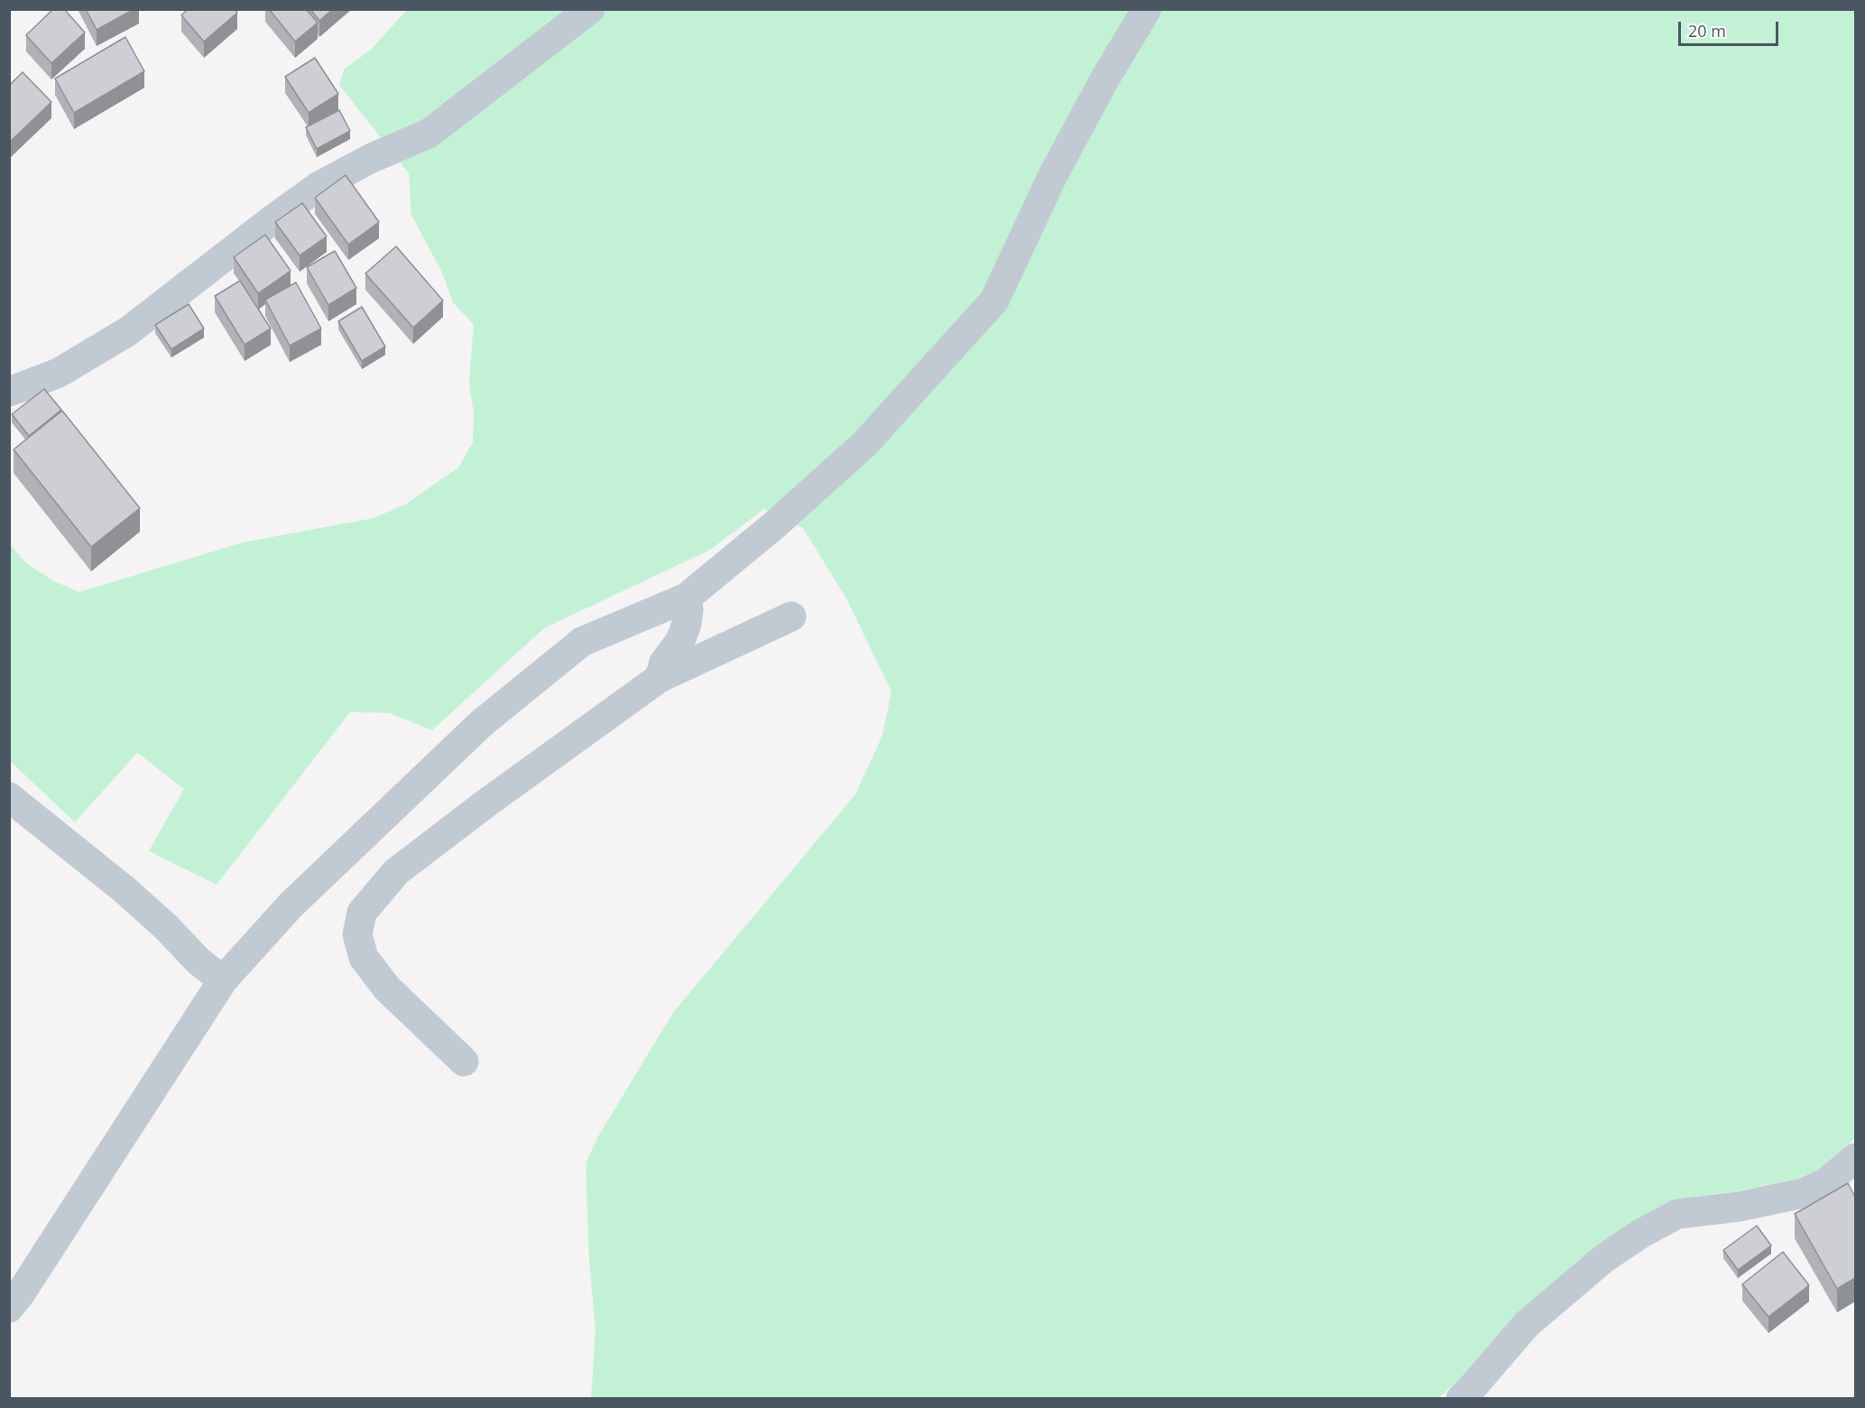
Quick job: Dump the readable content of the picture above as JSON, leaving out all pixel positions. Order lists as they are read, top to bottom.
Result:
{
  "scale_bar": "20 m"
}
